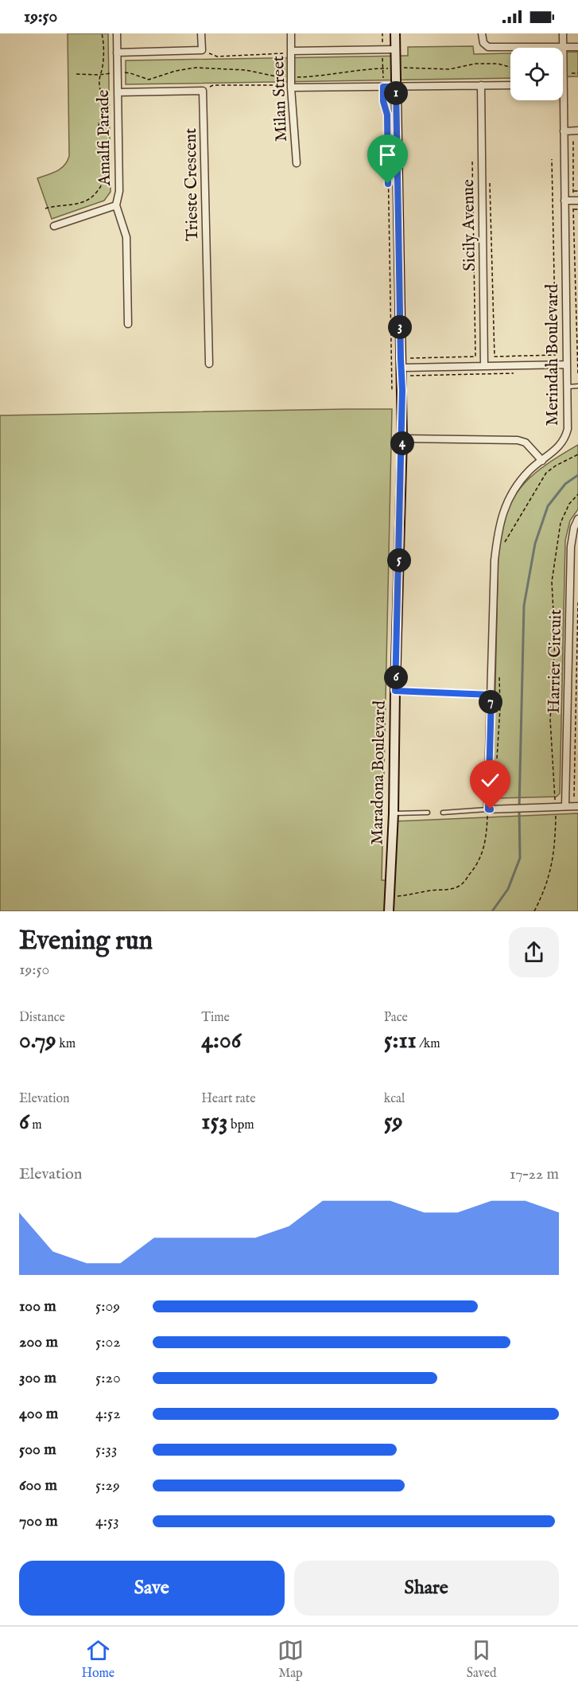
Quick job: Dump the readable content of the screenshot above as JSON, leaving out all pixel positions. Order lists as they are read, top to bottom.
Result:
{
  "streets": {
    "street": [
      "Milan Street",
      "Amalfi Parade",
      "Trieste Crescent",
      "Sicily Avenue",
      "Merindah Boulevard",
      "Harrier Circuit",
      "Maradona Boulevard"
    ]
  },
  "page": {
    "status": "19:50",
    "pins": [
      "1",
      "3",
      "4",
      "5",
      "6",
      "7"
    ],
    "heading": ["Evening run", "19:50"],
    "stats": [
      ["Distance", "0.79 km"],
      ["Time", "4:06"],
      ["Pace", "5:11 /km"],
      ["Elevation", "6 m"],
      ["Heart rate", "153 bpm"],
      ["kcal", "59"]
    ],
    "chart": ["Elevation", "17–22 m"],
    "list": [
      {
        "name": "100 m",
        "note": "5:09"
      },
      {
        "name": "200 m",
        "note": "5:02"
      },
      {
        "name": "300 m",
        "note": "5:20"
      },
      {
        "name": "400 m",
        "note": "4:52"
      },
      {
        "name": "500 m",
        "note": "5:33"
      },
      {
        "name": "600 m",
        "note": "5:29"
      },
      {
        "name": "700 m",
        "note": "4:53"
      }
    ],
    "buttons": ["Save", "Share"],
    "tabs": ["Home", "Map", "Saved"]
  }
}
